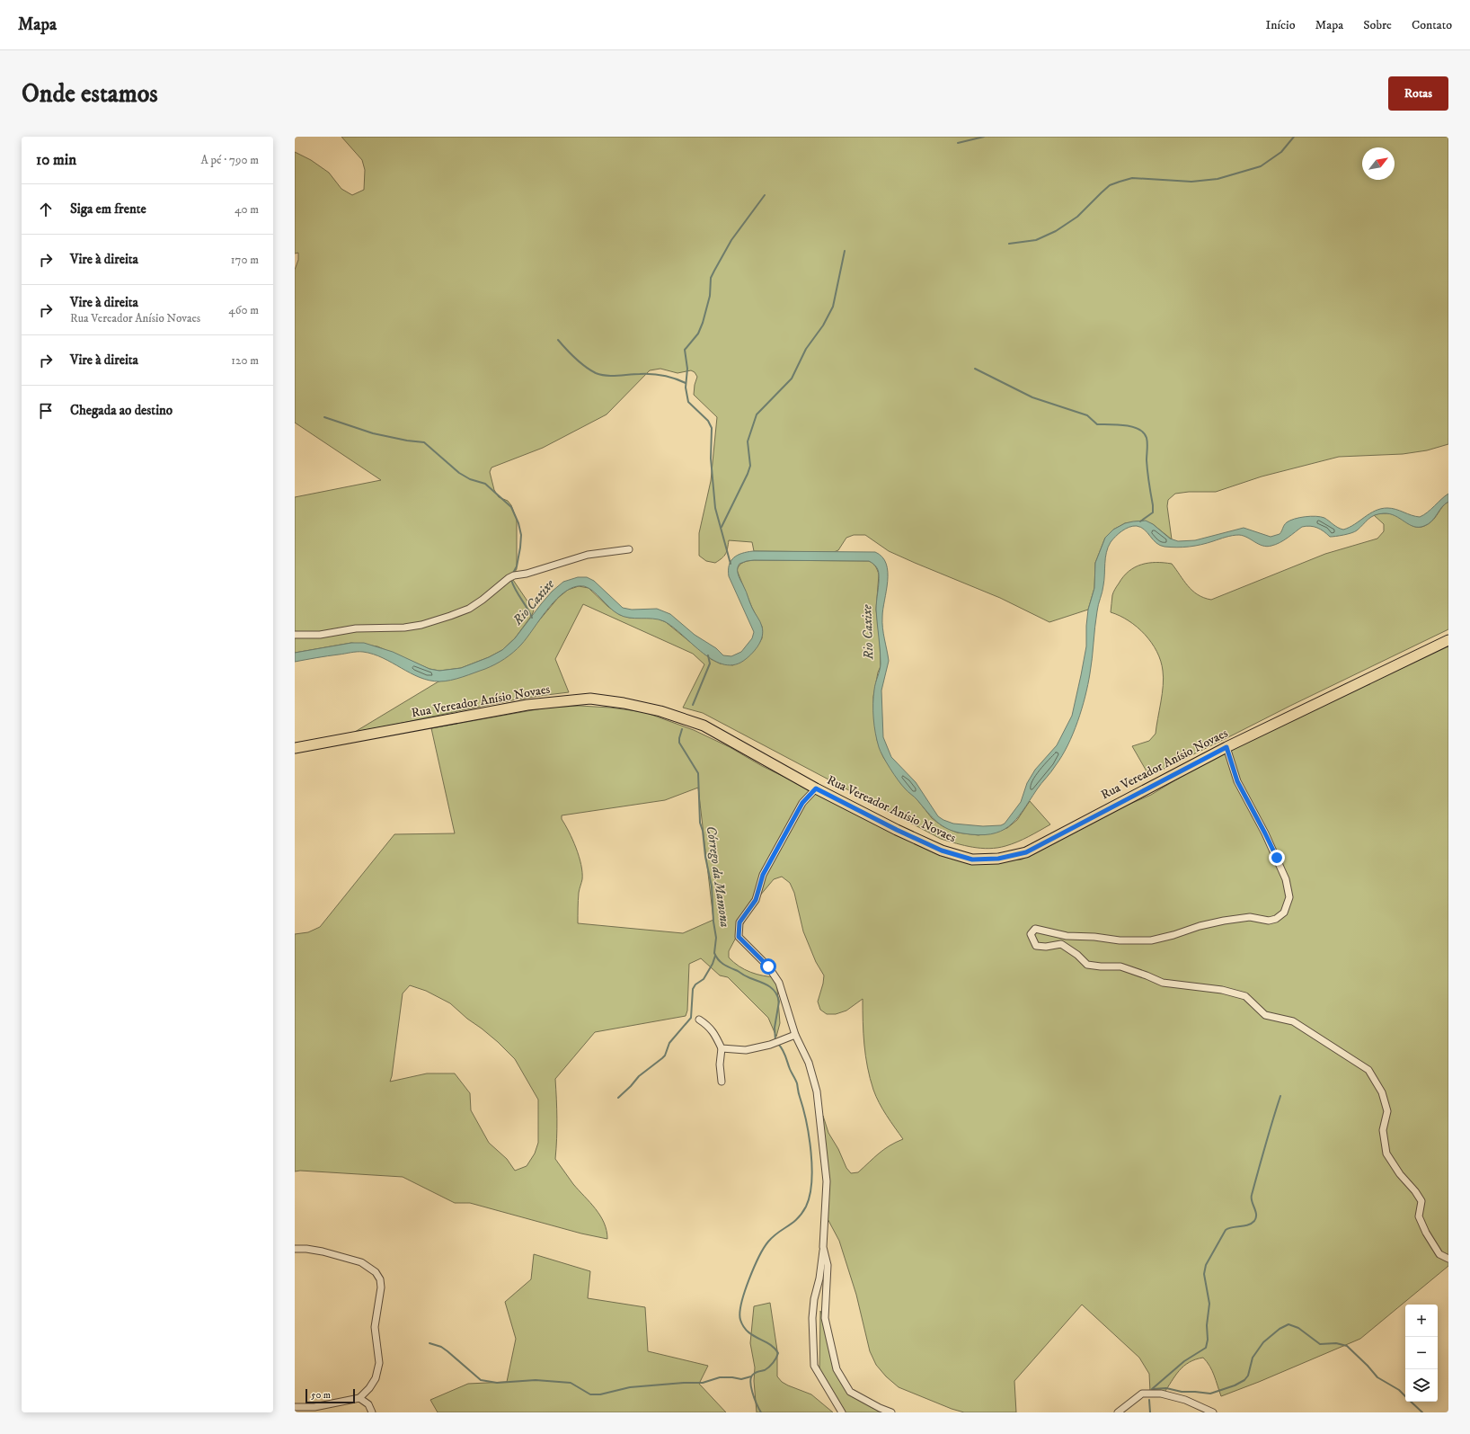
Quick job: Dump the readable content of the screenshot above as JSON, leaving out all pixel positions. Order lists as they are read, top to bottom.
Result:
{
  "streets": {
    "main road": ["Rua Vereador Anísio Novaes"]
  },
  "water": ["Rio Caxixe", "Córrego da Mamona"],
  "scale_bar": "50 m",
  "north": "top right",
  "page": {
    "header": "Mapa",
    "nav": [
      "Início",
      "Mapa",
      "Sobre",
      "Contato"
    ],
    "buttons": "Rotas",
    "title": "Onde estamos",
    "heading": ["10 min", "A pé · 790 m"],
    "list": [
      ["Siga em frente", "40 m"],
      ["Vire à direita", "170 m"],
      ["Vire à direita", "Rua Vereador Anísio Novaes", "460 m"],
      ["Vire à direita", "120 m"],
      "Chegada ao destino"
    ],
    "map_buttons": ["+", "−"],
    "scale": "50 m"
  }
}
